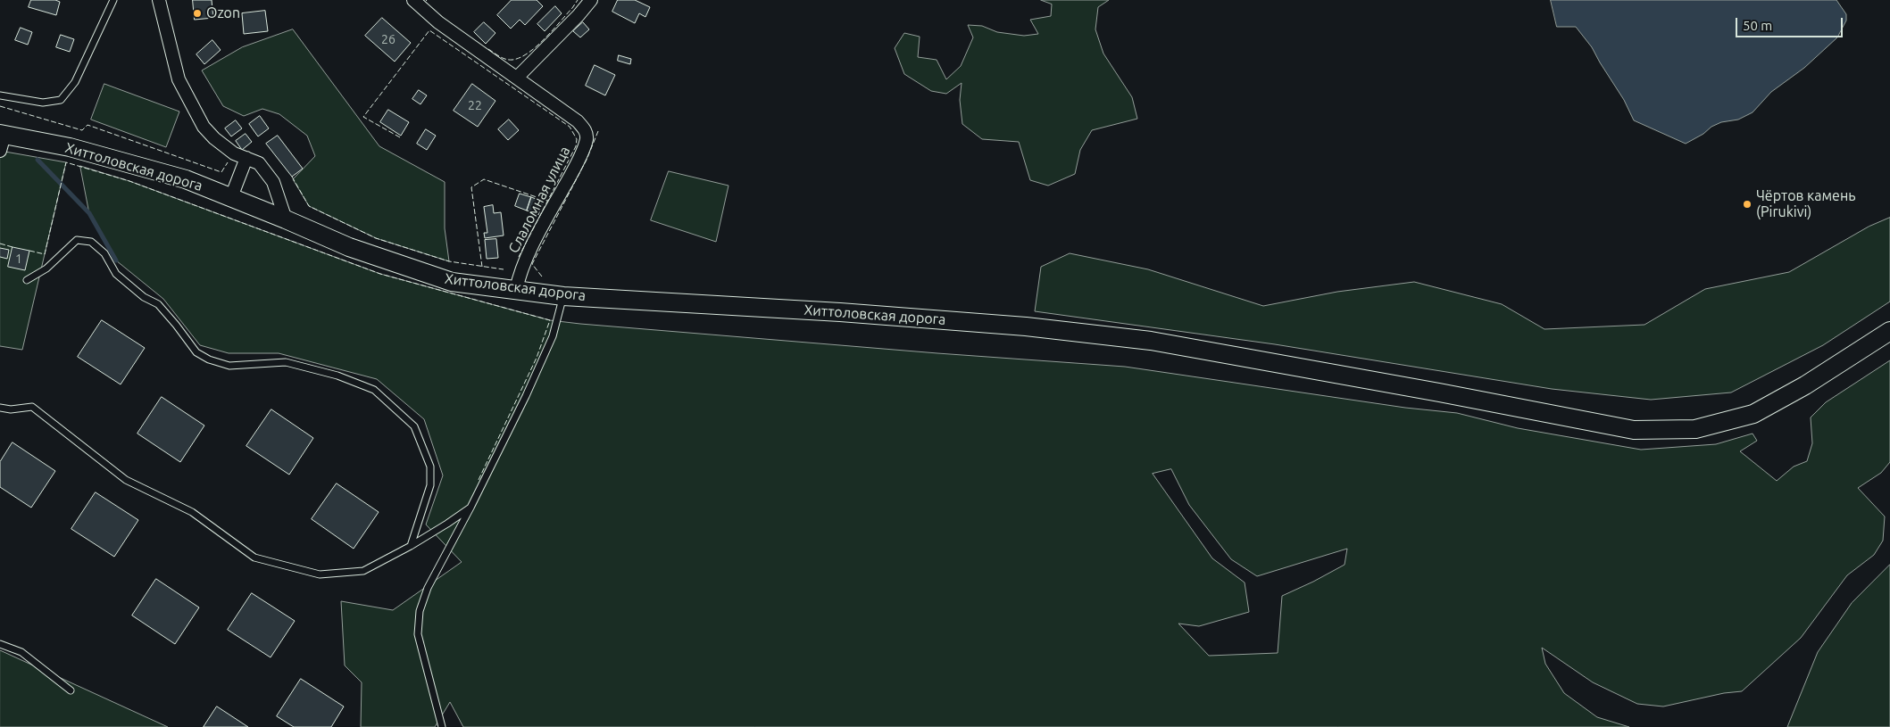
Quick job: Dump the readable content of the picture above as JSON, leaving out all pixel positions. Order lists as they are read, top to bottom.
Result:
{
  "streets": {
    "street": ["Хиттоловская дорога", "Слаломная улица"]
  },
  "crossings": [
    ["Хиттоловская дорога", "Слаломная улица"]
  ],
  "places": ["Ozon", "Чёртов камень (Pirukivi)"],
  "house_numbers": ["26", "22", "1"],
  "scale_bar": "50 m"
}
